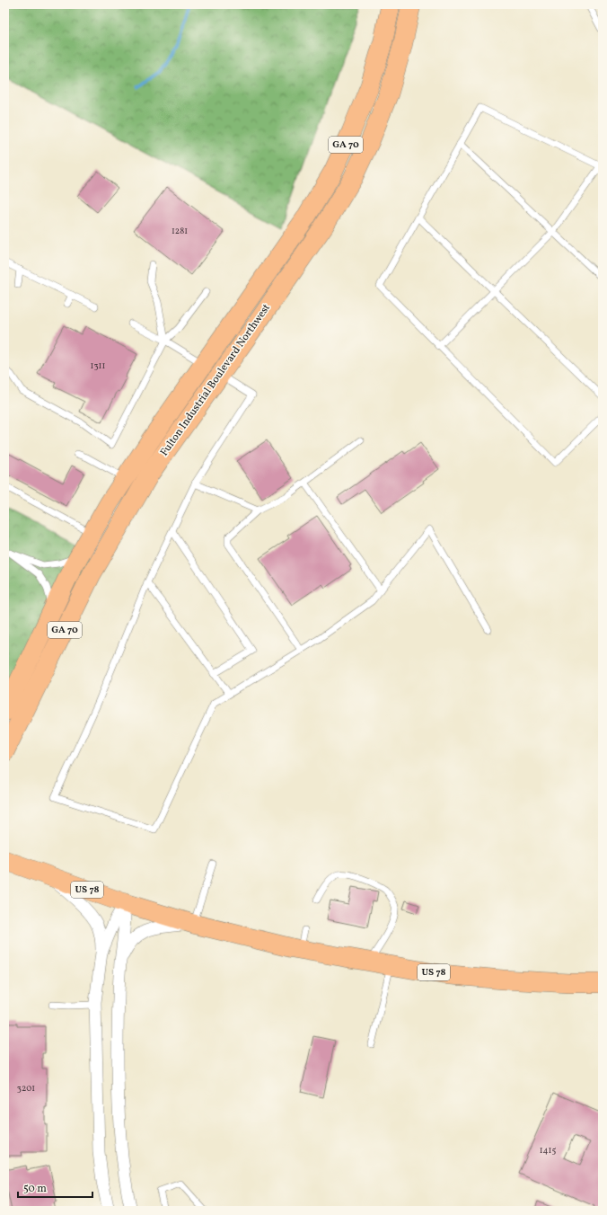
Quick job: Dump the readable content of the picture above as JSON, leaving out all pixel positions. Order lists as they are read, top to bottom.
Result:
{
  "streets": {
    "main road": ["GA 70", "Fulton Industrial Boulevard Northwest", "US 78"]
  },
  "house_numbers": [
    "1281",
    "1311",
    "3201",
    "1415"
  ],
  "scale_bar": "50 m"
}
